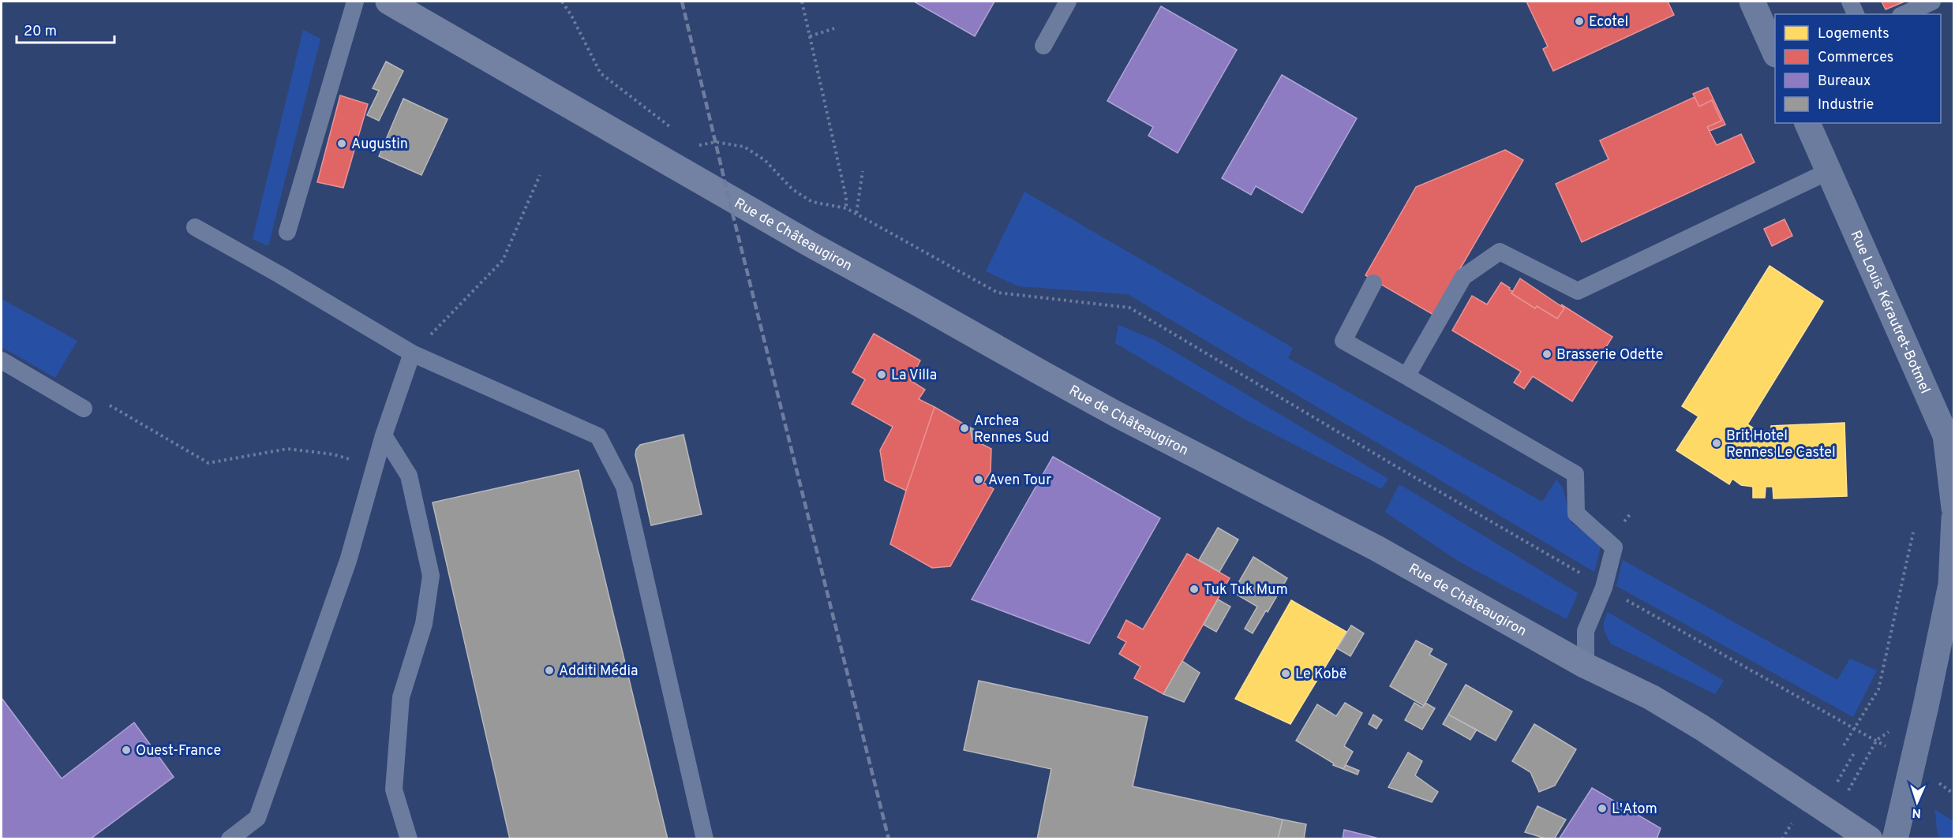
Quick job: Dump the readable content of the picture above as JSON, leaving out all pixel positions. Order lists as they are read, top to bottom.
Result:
{
  "streets": {
    "main road": ["Rue de Châteaugiron"],
    "street": ["Rue Louis Kérautret-Botmel"]
  },
  "places": [
    "Ecotel",
    "Augustin",
    "Brasserie Odette",
    "La Villa",
    "Archea Rennes Sud",
    "Brit Hotel Rennes Le Castel",
    "Aven Tour",
    "Tuk Tuk Mum",
    "Additi Média",
    "Le Kobë",
    "Ouest-France",
    "L'Atom"
  ],
  "legend": [
    "Logements",
    "Commerces",
    "Bureaux",
    "Industrie"
  ],
  "scale_bar": "20 m",
  "north": "bottom"
}
